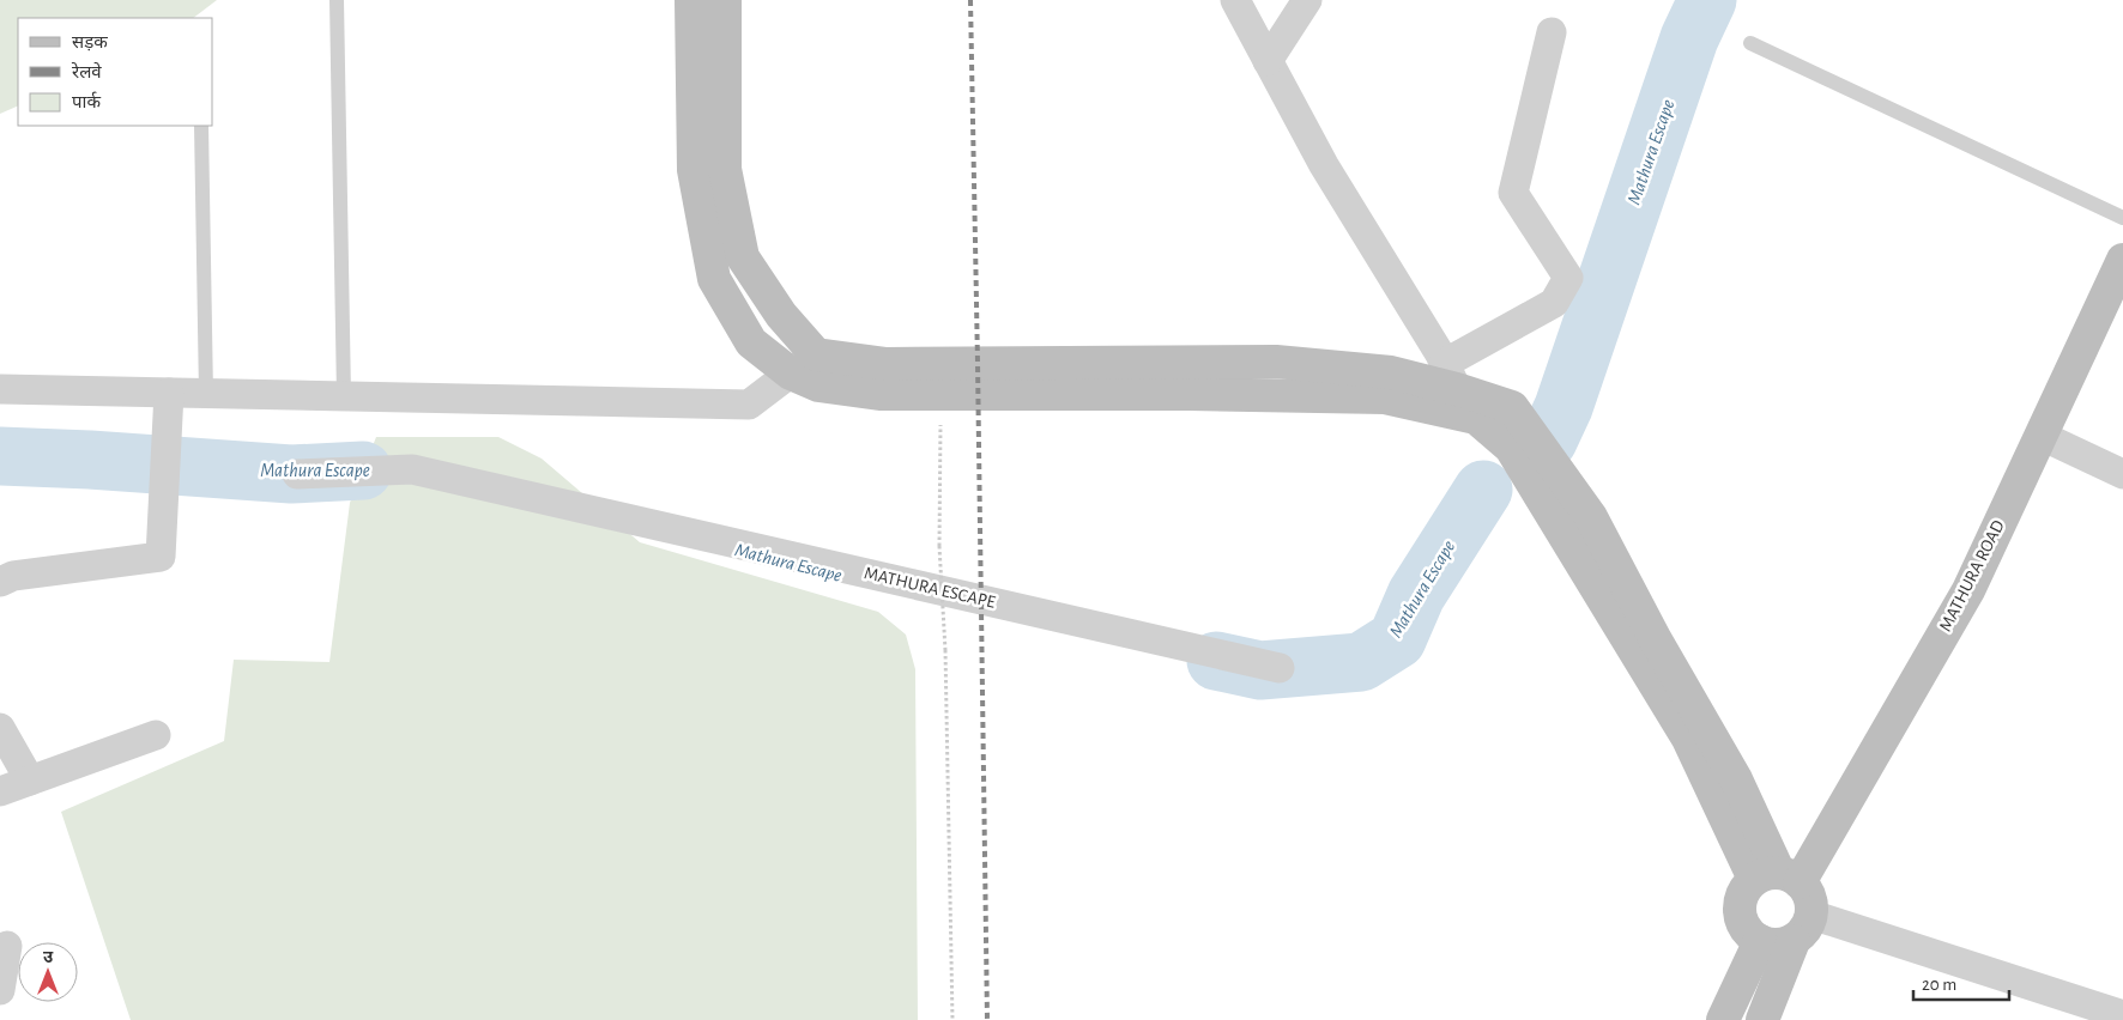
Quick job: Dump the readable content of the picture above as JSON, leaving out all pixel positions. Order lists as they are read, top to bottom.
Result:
{
  "streets": {
    "street": ["MATHURA ROAD", "MATHURA ESCAPE"]
  },
  "water": ["Mathura Escape"],
  "legend": ["सड़क", "रेलवे", "पार्क"],
  "scale_bar": "20 m",
  "north": "top"
}
